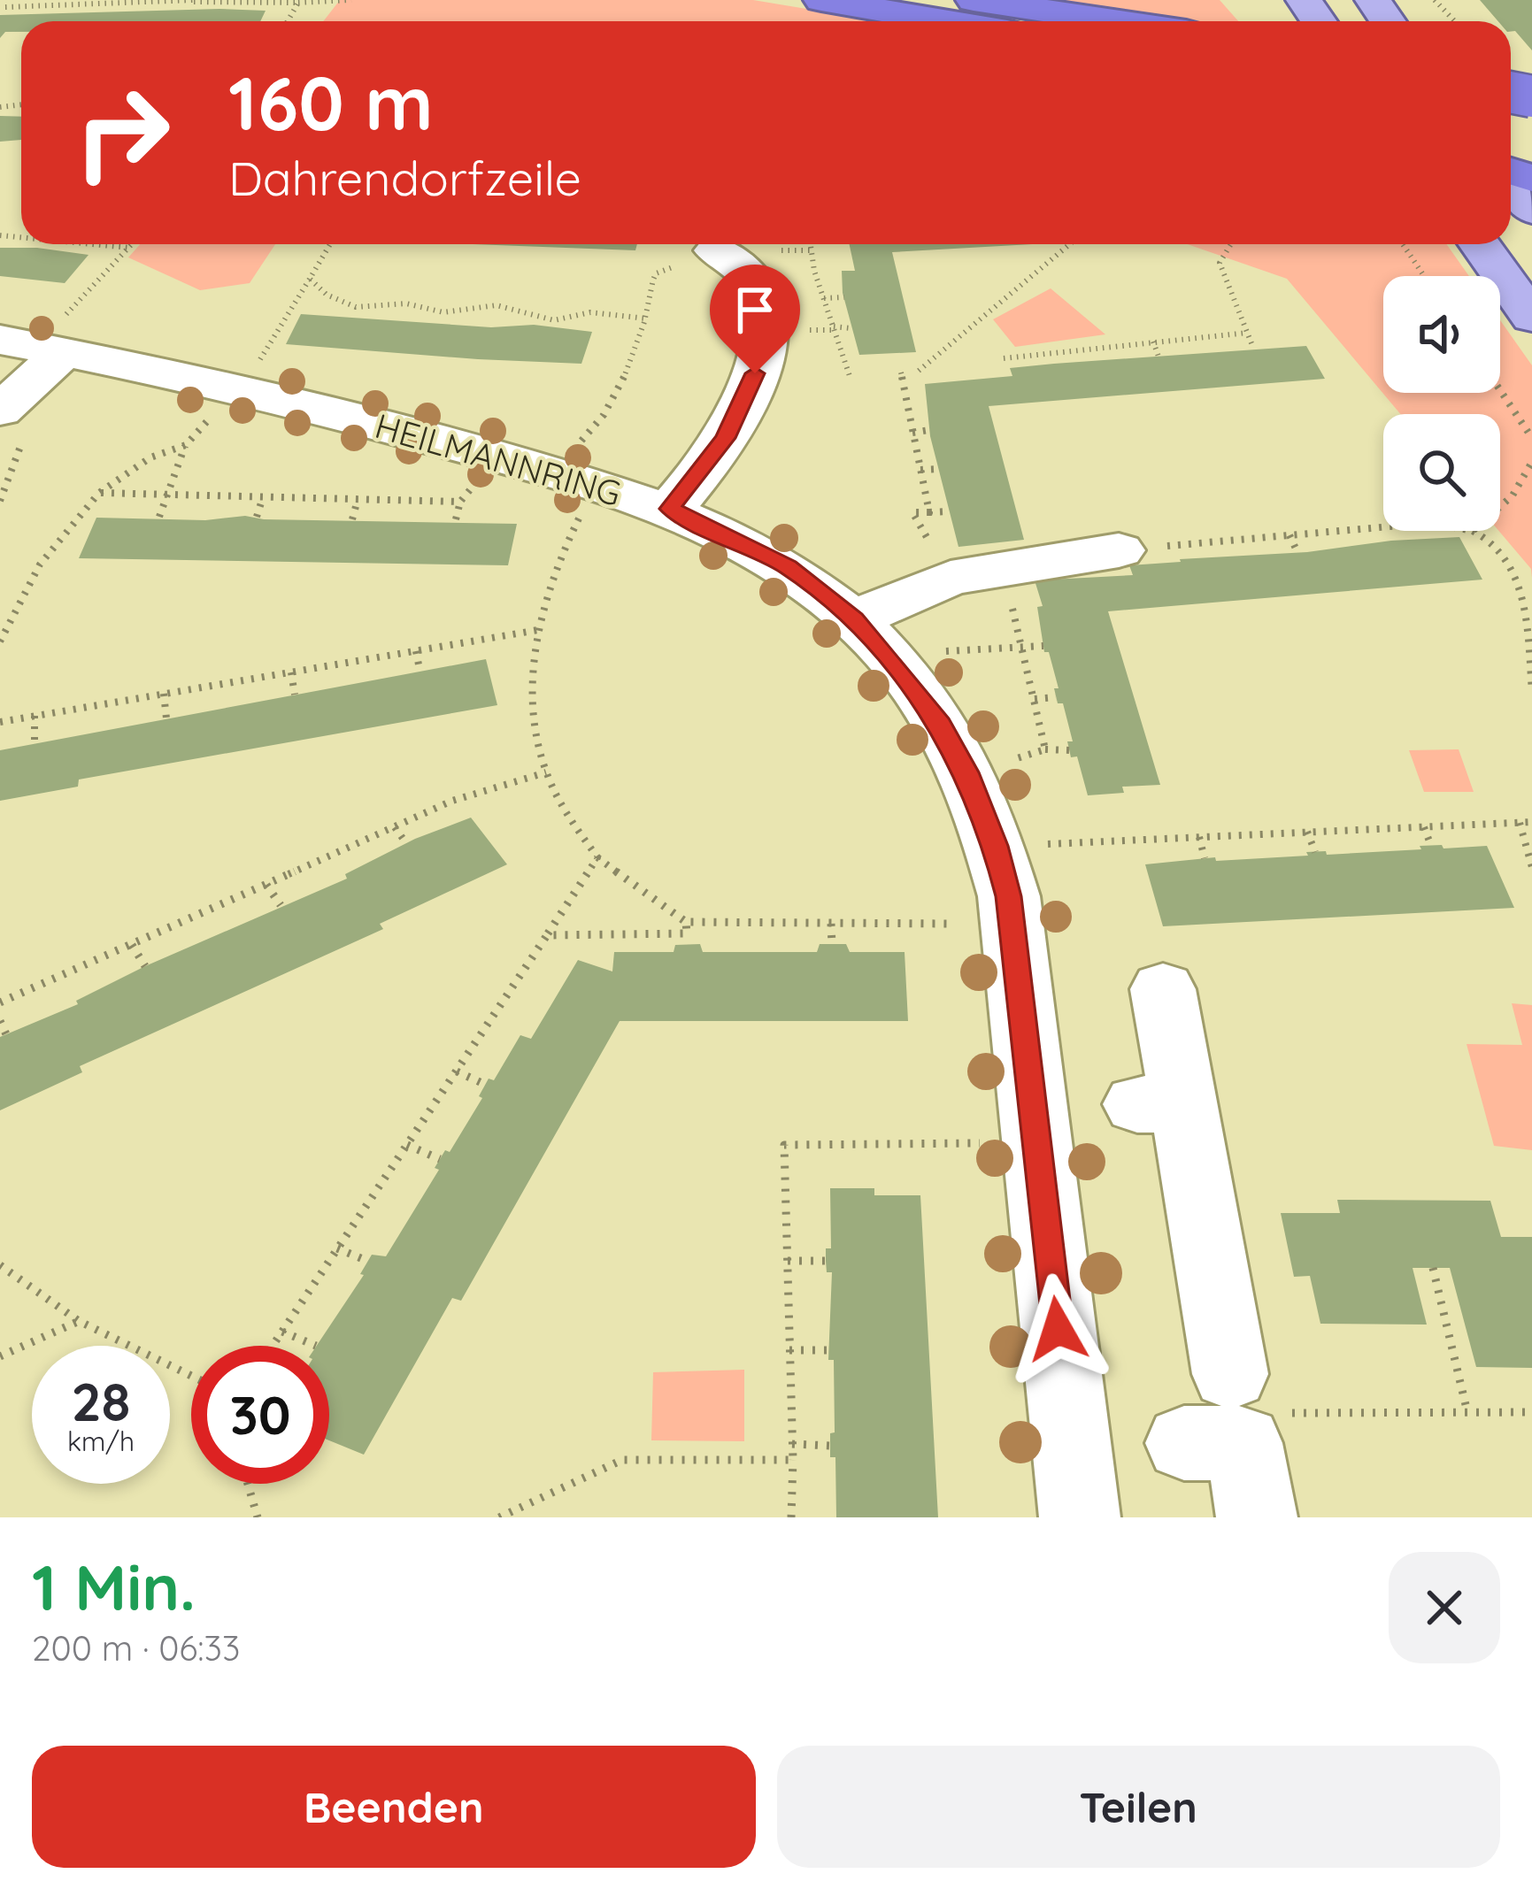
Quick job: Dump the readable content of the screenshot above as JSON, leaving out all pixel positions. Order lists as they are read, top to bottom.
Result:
{
  "streets": {
    "street": ["HEILMANNRING"]
  },
  "page": {
    "turn": ["160 m", "Dahrendorfzeile"],
    "speed": "28 km/h",
    "limit": "30",
    "heading": ["1 Min.", "200 m · 06:33"],
    "buttons": ["Beenden", "Teilen"]
  }
}
